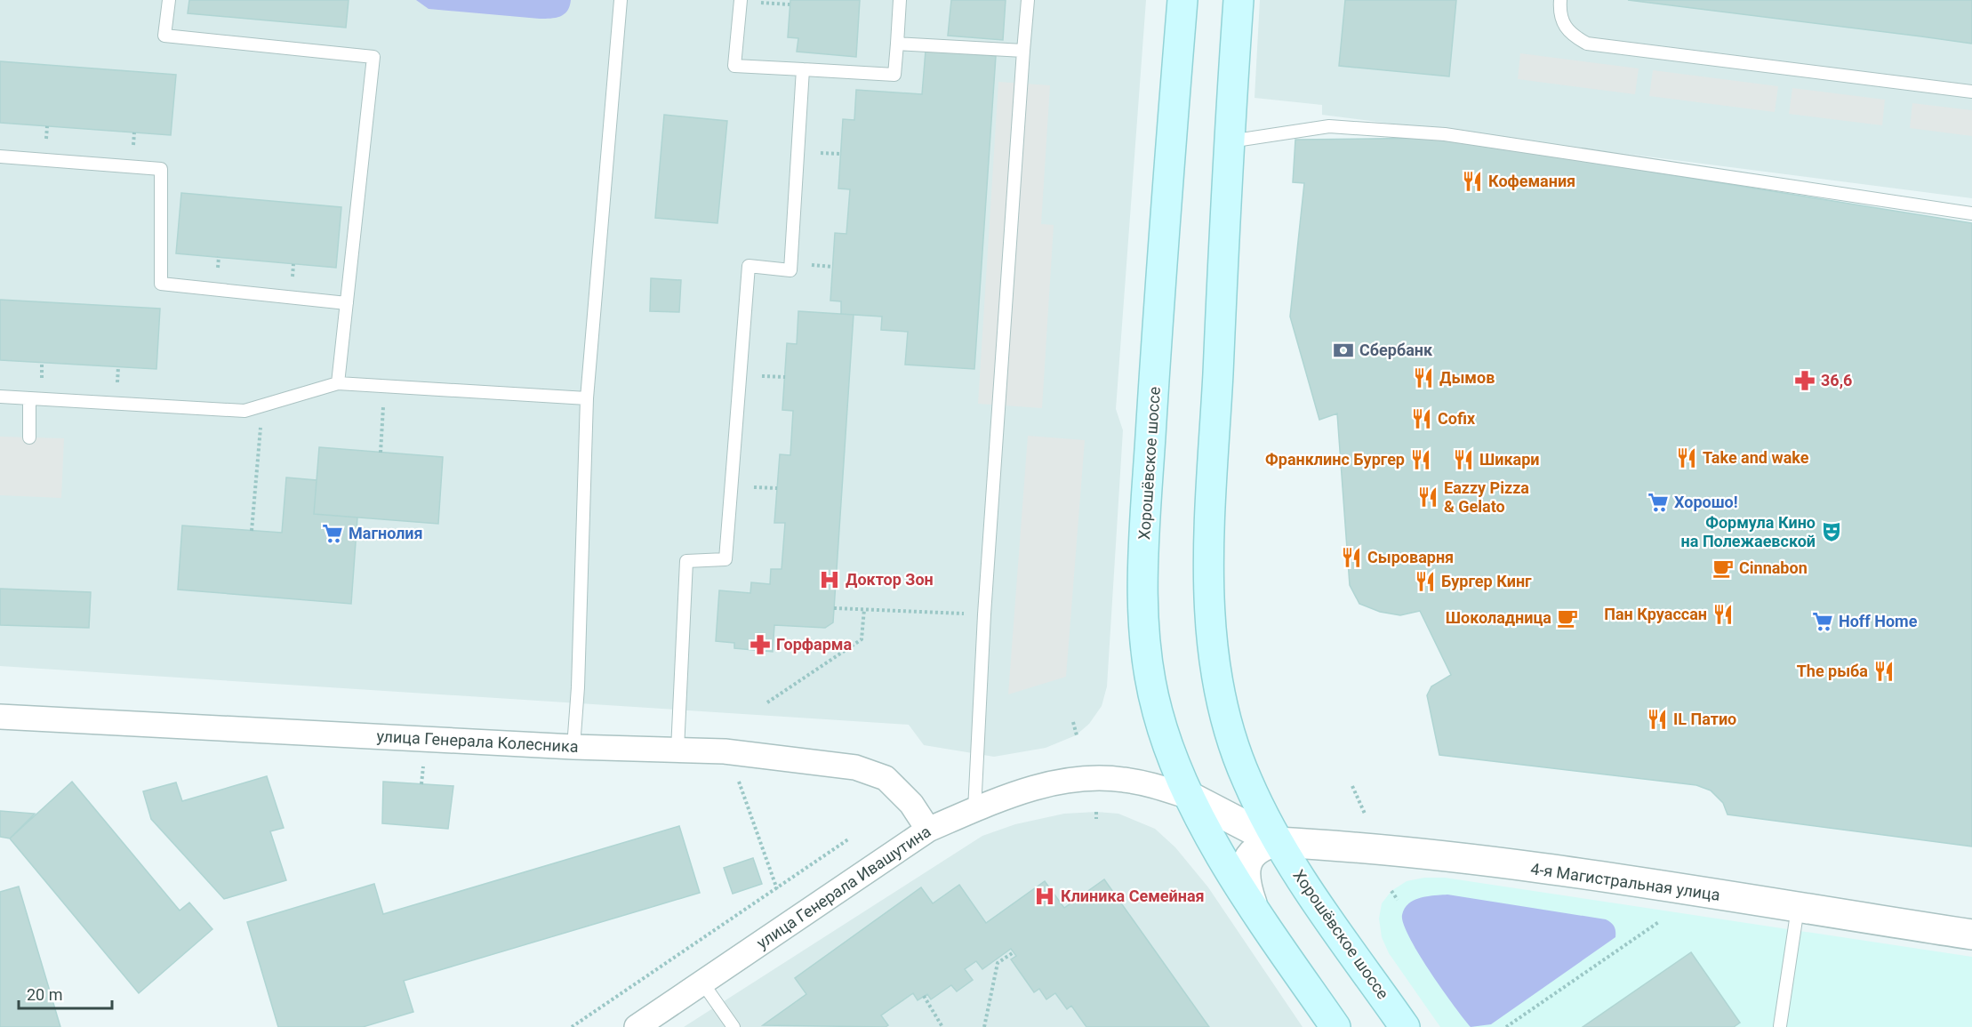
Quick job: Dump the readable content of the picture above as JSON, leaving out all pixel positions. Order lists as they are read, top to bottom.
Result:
{
  "streets": {
    "main road": ["Хорошёвское шоссе"],
    "street": ["улица Генерала Колесника", "4-я Магистральная улица", "улица Генерала Ивашутина"]
  },
  "crossings": [
    ["Хорошёвское шоссе", "4-я Магистральная улица"],
    ["Хорошёвское шоссе", "улица Генерала Ивашутина"],
    ["улица Генерала Колесника", "улица Генерала Ивашутина"],
    ["4-я Магистральная улица", "улица Генерала Ивашутина"]
  ],
  "places": {
    "restaurant": [
      "Кофемания",
      "Дымов",
      "Cofix",
      "Take and wake",
      "Франклинс Бургер",
      "Шикари",
      "Eazzy Pizza & Gelato",
      "Сыроварня",
      "Бургер Кинг",
      "Пан Круассан",
      "The рыба",
      "IL Патио"
    ],
    "bank": ["Сбербанк"],
    "pharmacy": ["36,6", "Горфарма"],
    "supermarket": ["Хорошо!", "Магнолия", "Hoff Home"],
    "theatre": ["Формула Кино на Полежаевской"],
    "cafe": ["Cinnabon", "Шоколадница"],
    "hospital": ["Доктор Зон", "Клиника Семейная"]
  },
  "scale_bar": "20 m"
}
